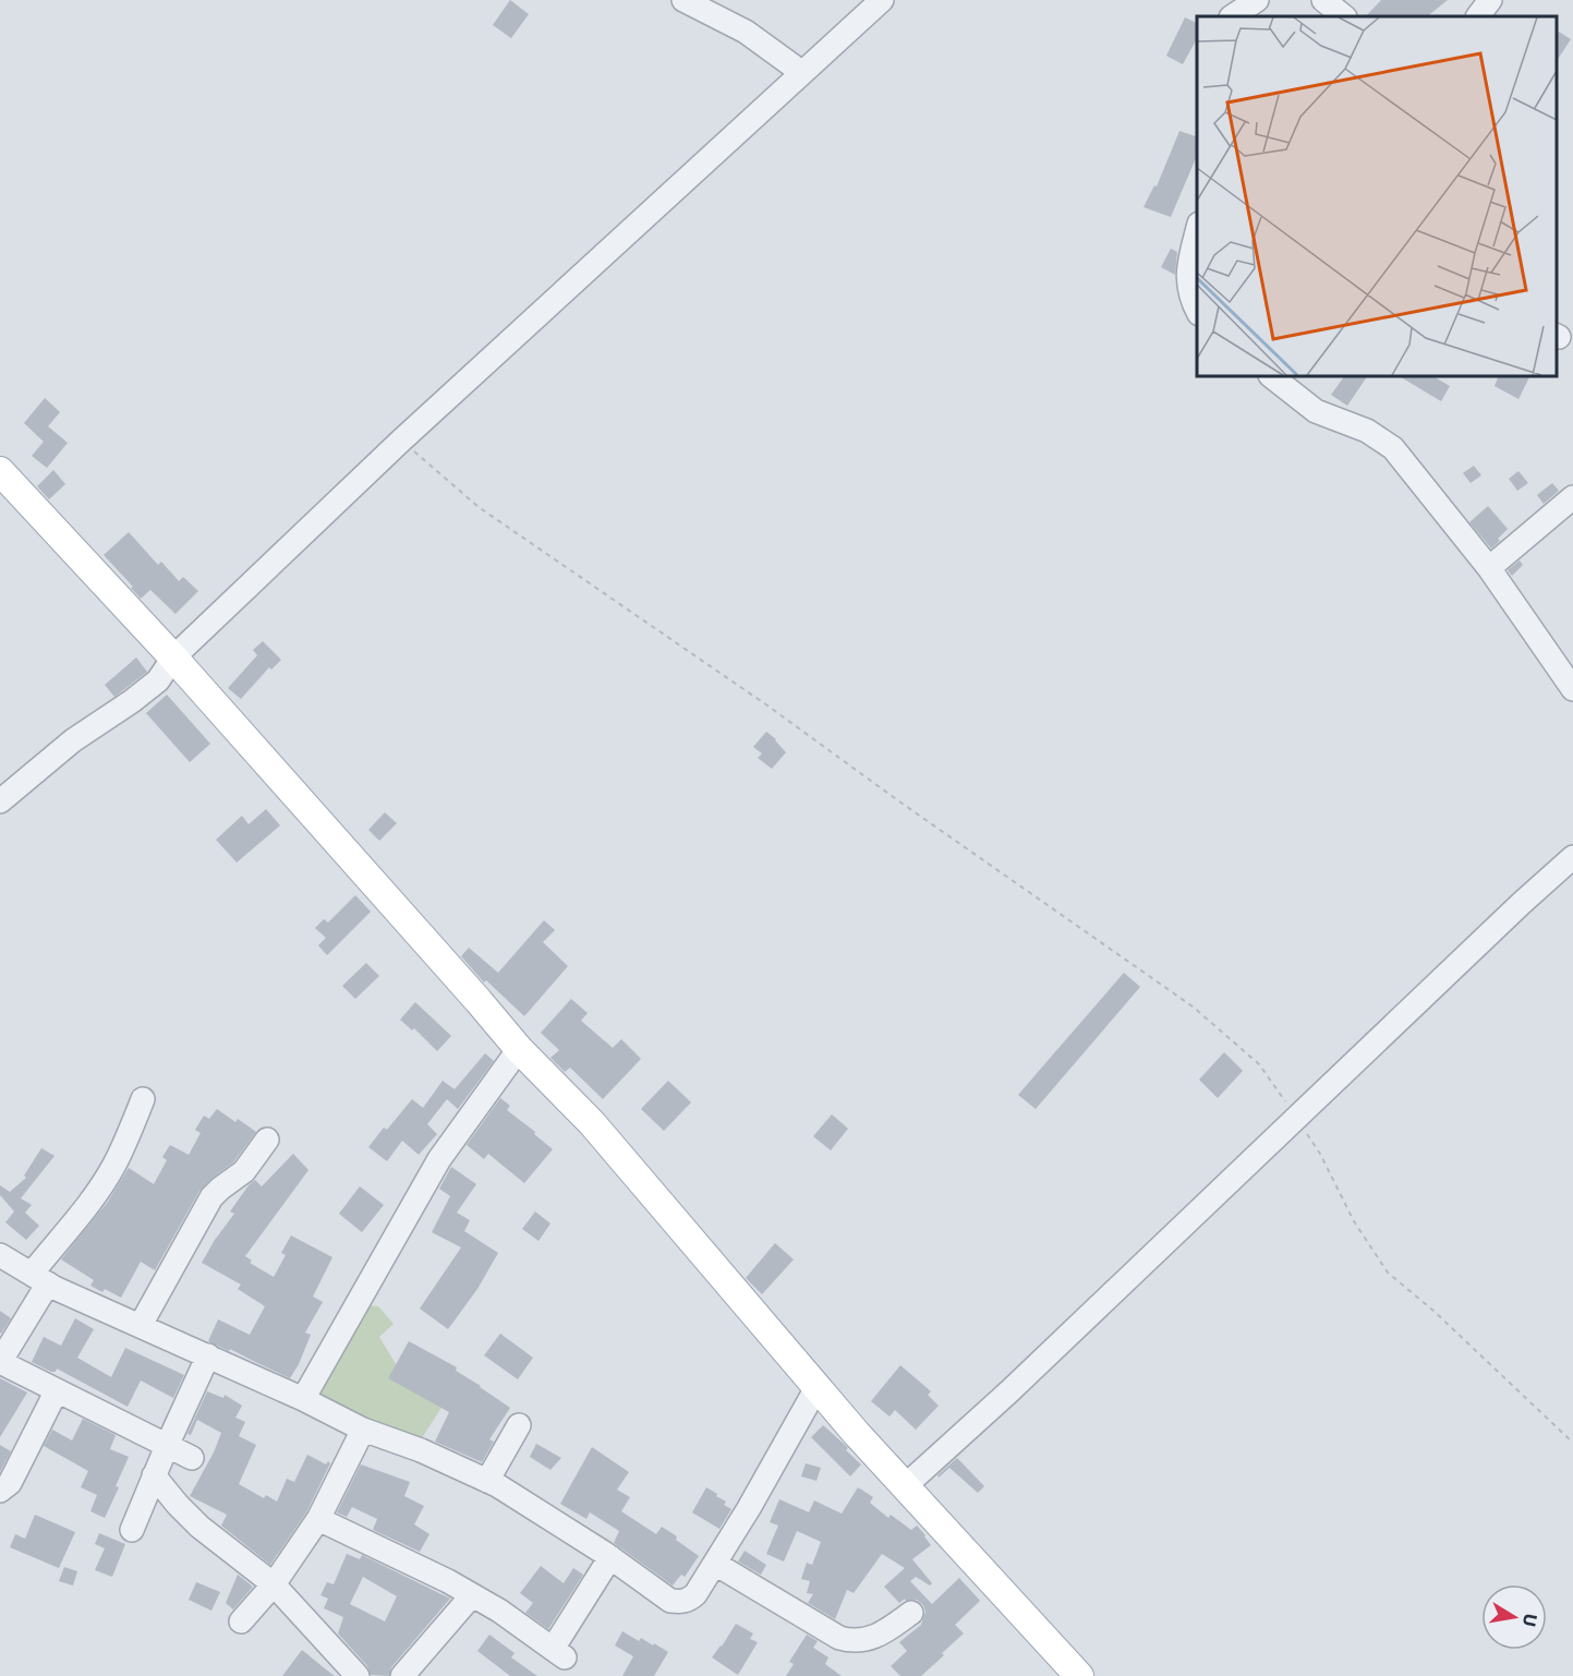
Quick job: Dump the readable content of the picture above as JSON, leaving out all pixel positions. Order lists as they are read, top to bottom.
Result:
{
  "north": "right"
}
